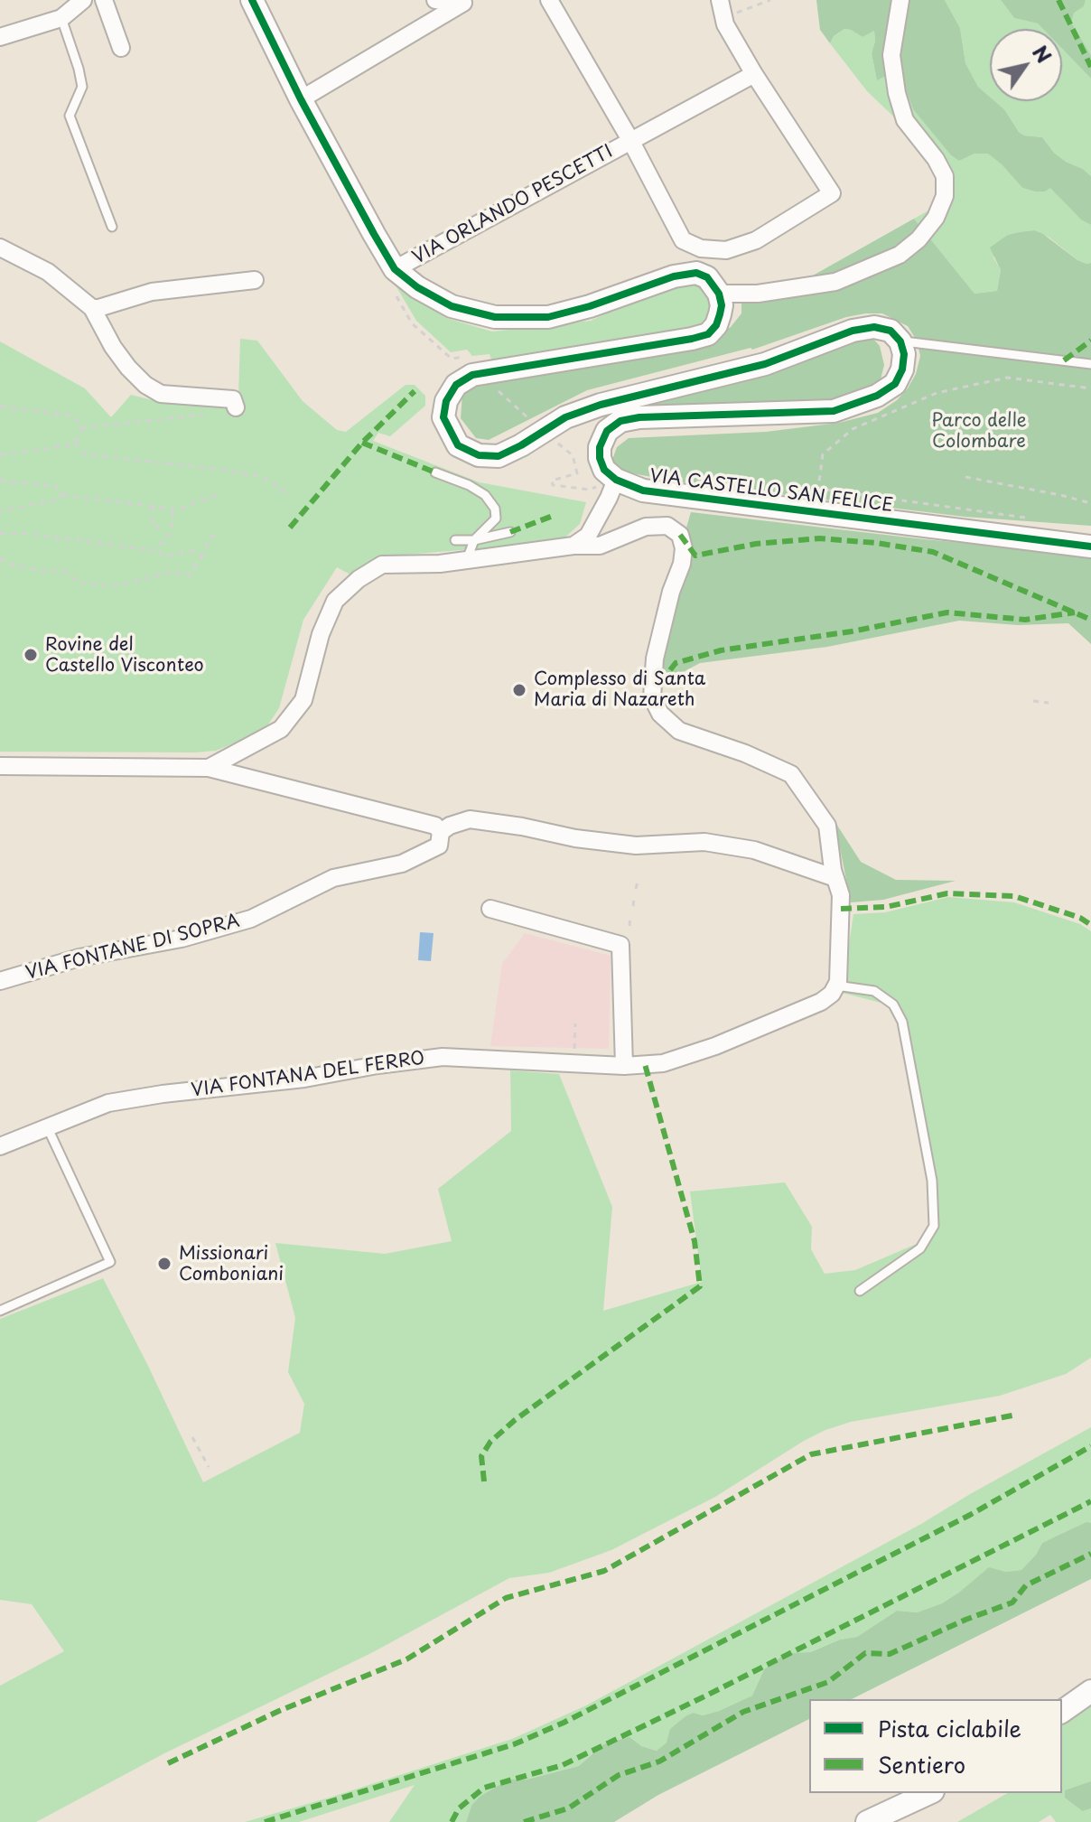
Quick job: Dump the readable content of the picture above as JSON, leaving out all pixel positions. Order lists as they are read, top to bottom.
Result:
{
  "streets": {
    "street": [
      "VIA ORLANDO PESCETTI",
      "VIA CASTELLO SAN FELICE",
      "VIA FONTANE DI SOPRA",
      "VIA FONTANA DEL FERRO"
    ]
  },
  "parks": ["Parco delle Colombare"],
  "places": ["Rovine del Castello Visconteo", "Complesso di Santa Maria di Nazareth", "Missionari Comboniani"],
  "legend": ["Pista ciclabile", "Sentiero"],
  "north": "top right"
}
